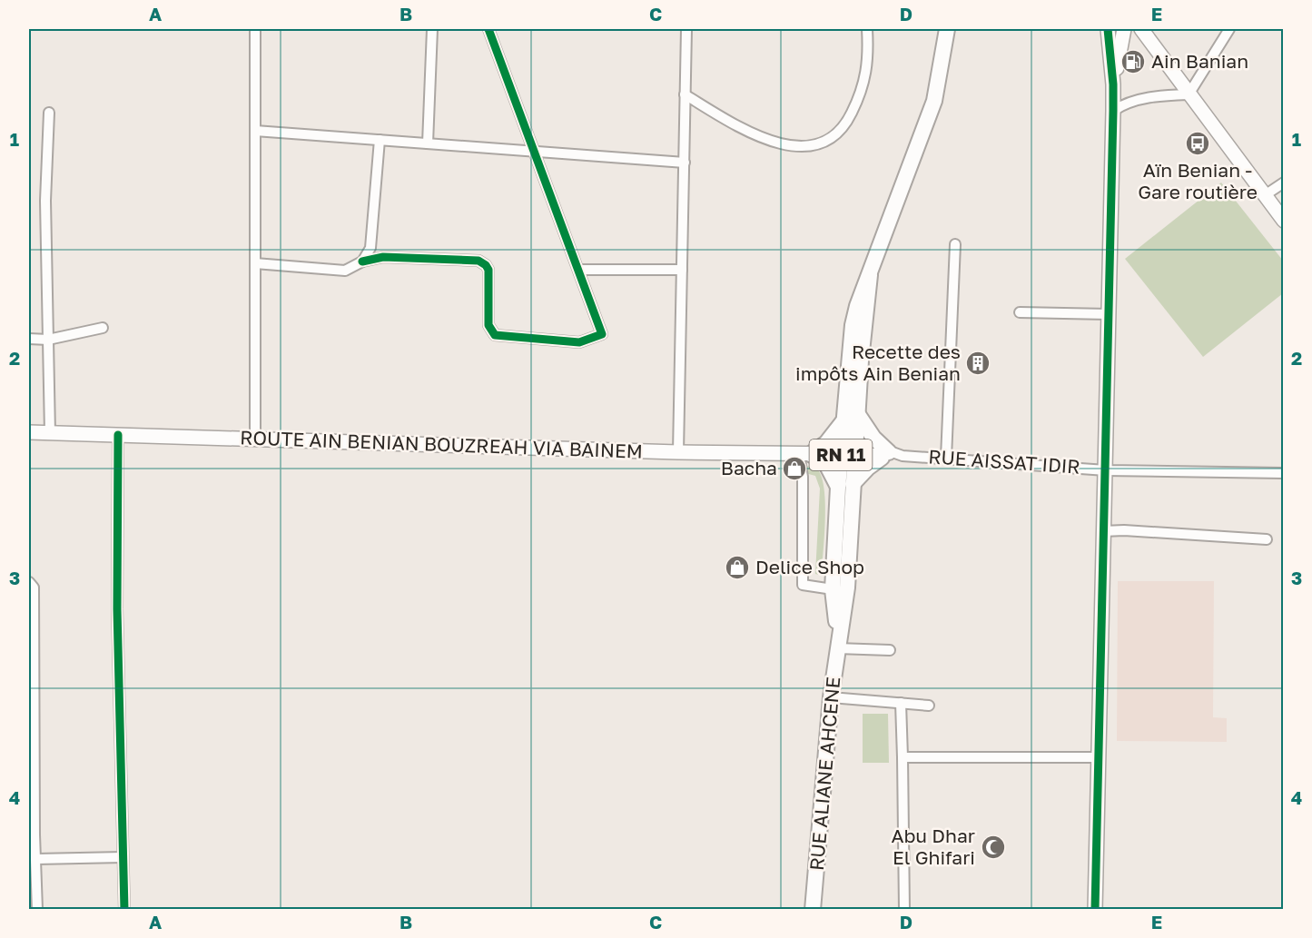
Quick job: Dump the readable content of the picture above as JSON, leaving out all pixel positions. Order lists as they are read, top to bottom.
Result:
{
  "streets": {
    "main road": ["ROUTE AIN BENIAN BOUZREAH VIA BAINEM", "RN 11", "RUE ALIANE AHCENE"],
    "street": ["RUE AISSAT IDIR"]
  },
  "crossings": [
    ["ROUTE AIN BENIAN BOUZREAH VIA BAINEM", "RUE AISSAT IDIR"],
    ["ROUTE AIN BENIAN BOUZREAH VIA BAINEM", "RUE ALIANE AHCENE"],
    ["RN 11", "RUE ALIANE AHCENE"],
    ["RUE AISSAT IDIR", "RUE ALIANE AHCENE"]
  ],
  "places": {
    "fuel station": ["Ain Banian"],
    "bus stop": ["Aïn Benian - Gare routière"],
    "building": ["Recette des impôts Ain Benian"],
    "shop": ["Bacha", "Delice Shop"],
    "mosque": ["Abu Dhar El Ghifari"]
  },
  "grid": {
    "columns": [
      "A",
      "B",
      "C",
      "D",
      "E"
    ],
    "rows": [
      "1",
      "2",
      "3",
      "4"
    ]
  }
}
